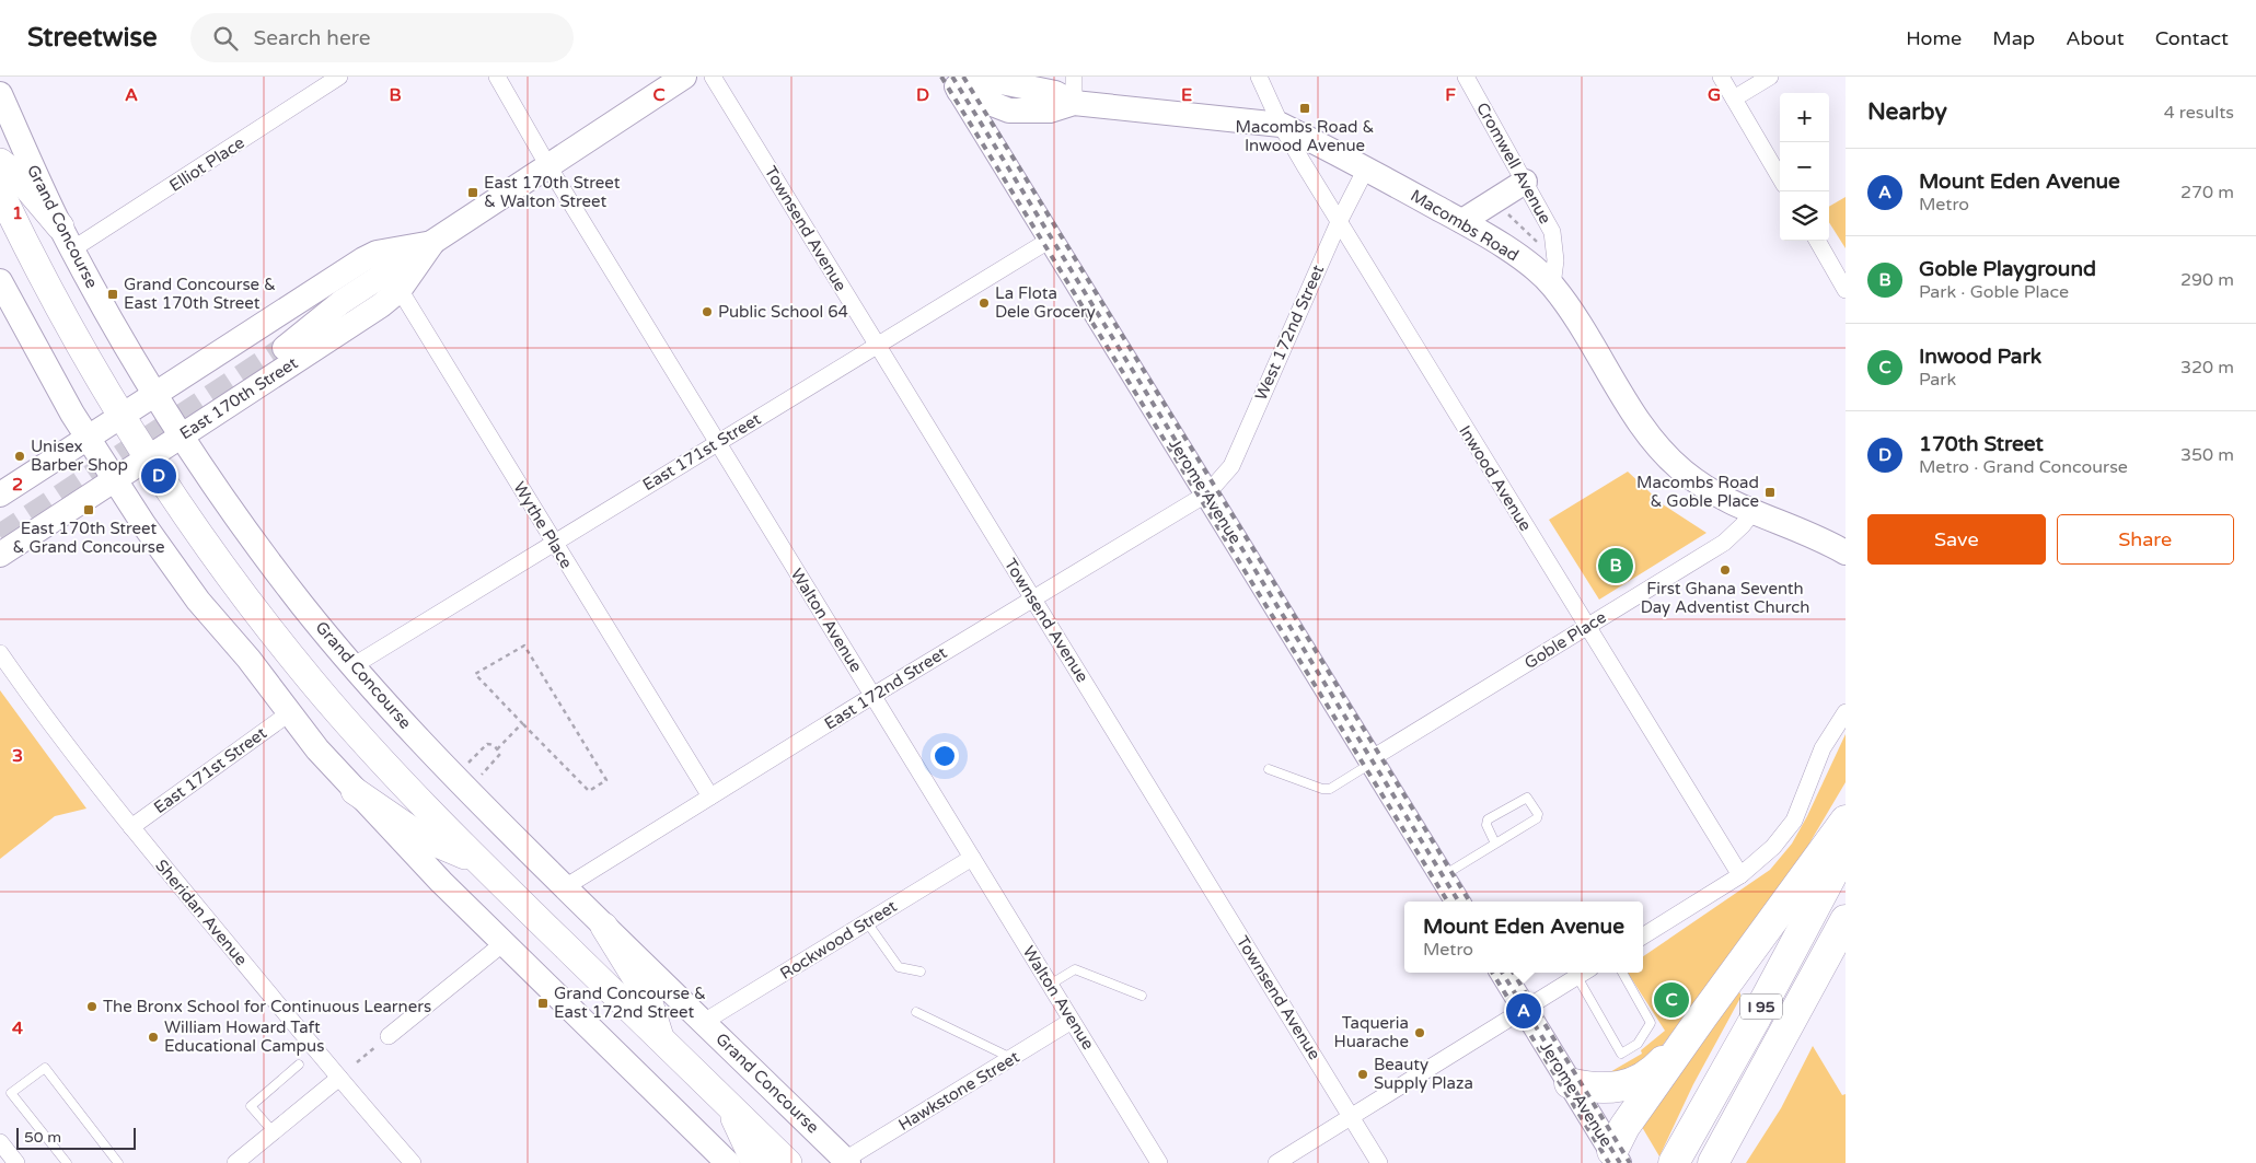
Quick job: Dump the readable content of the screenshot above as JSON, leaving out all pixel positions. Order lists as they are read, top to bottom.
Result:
{
  "streets": {
    "highway": ["I 95"],
    "street": [
      "Cromwell Avenue",
      "Elliot Place",
      "Macombs Road",
      "Grand Concourse",
      "Townsend Avenue",
      "West 172nd Street",
      "East 170th Street",
      "East 171st Street",
      "Inwood Avenue",
      "Jerome Avenue",
      "Wythe Place",
      "Walton Avenue",
      "Goble Place",
      "East 172nd Street",
      "Sheridan Avenue",
      "Rockwood Street",
      "Hawkstone Street"
    ]
  },
  "crossings": [
    ["Cromwell Avenue", "Macombs Road"],
    ["Elliot Place", "Grand Concourse"],
    ["Macombs Road", "West 172nd Street"],
    ["Macombs Road", "Inwood Avenue"],
    ["Macombs Road", "Jerome Avenue"],
    ["Macombs Road", "Goble Place"],
    ["Grand Concourse", "East 170th Street"],
    ["Grand Concourse", "East 171st Street"],
    ["Grand Concourse", "East 172nd Street"],
    ["Grand Concourse", "Rockwood Street"],
    ["Grand Concourse", "Hawkstone Street"],
    ["Townsend Avenue", "East 171st Street"],
    ["Townsend Avenue", "East 172nd Street"],
    ["West 172nd Street", "Inwood Avenue"],
    ["West 172nd Street", "Jerome Avenue"],
    ["West 172nd Street", "East 172nd Street"],
    ["East 170th Street", "Wythe Place"],
    ["East 170th Street", "Walton Avenue"],
    ["East 171st Street", "Jerome Avenue"],
    ["East 171st Street", "Wythe Place"],
    ["East 171st Street", "Walton Avenue"],
    ["East 171st Street", "Sheridan Avenue"],
    ["Inwood Avenue", "Goble Place"],
    ["Jerome Avenue", "Goble Place"],
    ["Jerome Avenue", "East 172nd Street"],
    ["Wythe Place", "East 172nd Street"],
    ["Walton Avenue", "East 172nd Street"],
    ["Walton Avenue", "Rockwood Street"],
    ["Walton Avenue", "Hawkstone Street"]
  ],
  "places": {
    "transit": [
      "Macombs Road & Inwood Avenue",
      "East 170th Street & Walton Street",
      "Grand Concourse & East 170th Street",
      "Macombs Road & Goble Place",
      "East 170th Street & Grand Concourse",
      "Grand Concourse & East 172nd Street"
    ],
    "other": [
      "La Flota Dele Grocery",
      "Public School 64",
      "Unisex Barber Shop",
      "First Ghana Seventh Day Adventist Church",
      "The Bronx School for Continuous Learners",
      "Taqueria Huarache",
      "William Howard Taft Educational Campus",
      "Beauty Supply Plaza"
    ]
  },
  "scale_bar": "50 m",
  "page": {
    "header": "Streetwise",
    "search": "Search here",
    "nav": [
      "Home",
      "Map",
      "About",
      "Contact"
    ],
    "heading": ["Nearby", "4 results"],
    "map_buttons": ["+", "−"],
    "list": [
      {
        "mark": "A",
        "name": "Mount Eden Avenue",
        "note": "Metro",
        "value": "270 m"
      },
      {
        "mark": "B",
        "name": "Goble Playground",
        "note": "Park · Goble Place",
        "value": "290 m"
      },
      {
        "mark": "C",
        "name": "Inwood Park",
        "note": "Park",
        "value": "320 m"
      },
      {
        "mark": "D",
        "name": "170th Street",
        "note": "Metro · Grand Concourse",
        "value": "350 m"
      }
    ],
    "pins": [
      "D",
      "B",
      "C",
      "A"
    ],
    "buttons": ["Save", "Share"],
    "popup": ["Mount Eden Avenue", "Metro"],
    "scale": "50 m"
  },
  "grid": {
    "columns": [
      "A",
      "B",
      "C",
      "D",
      "E",
      "F",
      "G"
    ],
    "rows": [
      "1",
      "2",
      "3",
      "4"
    ]
  }
}
